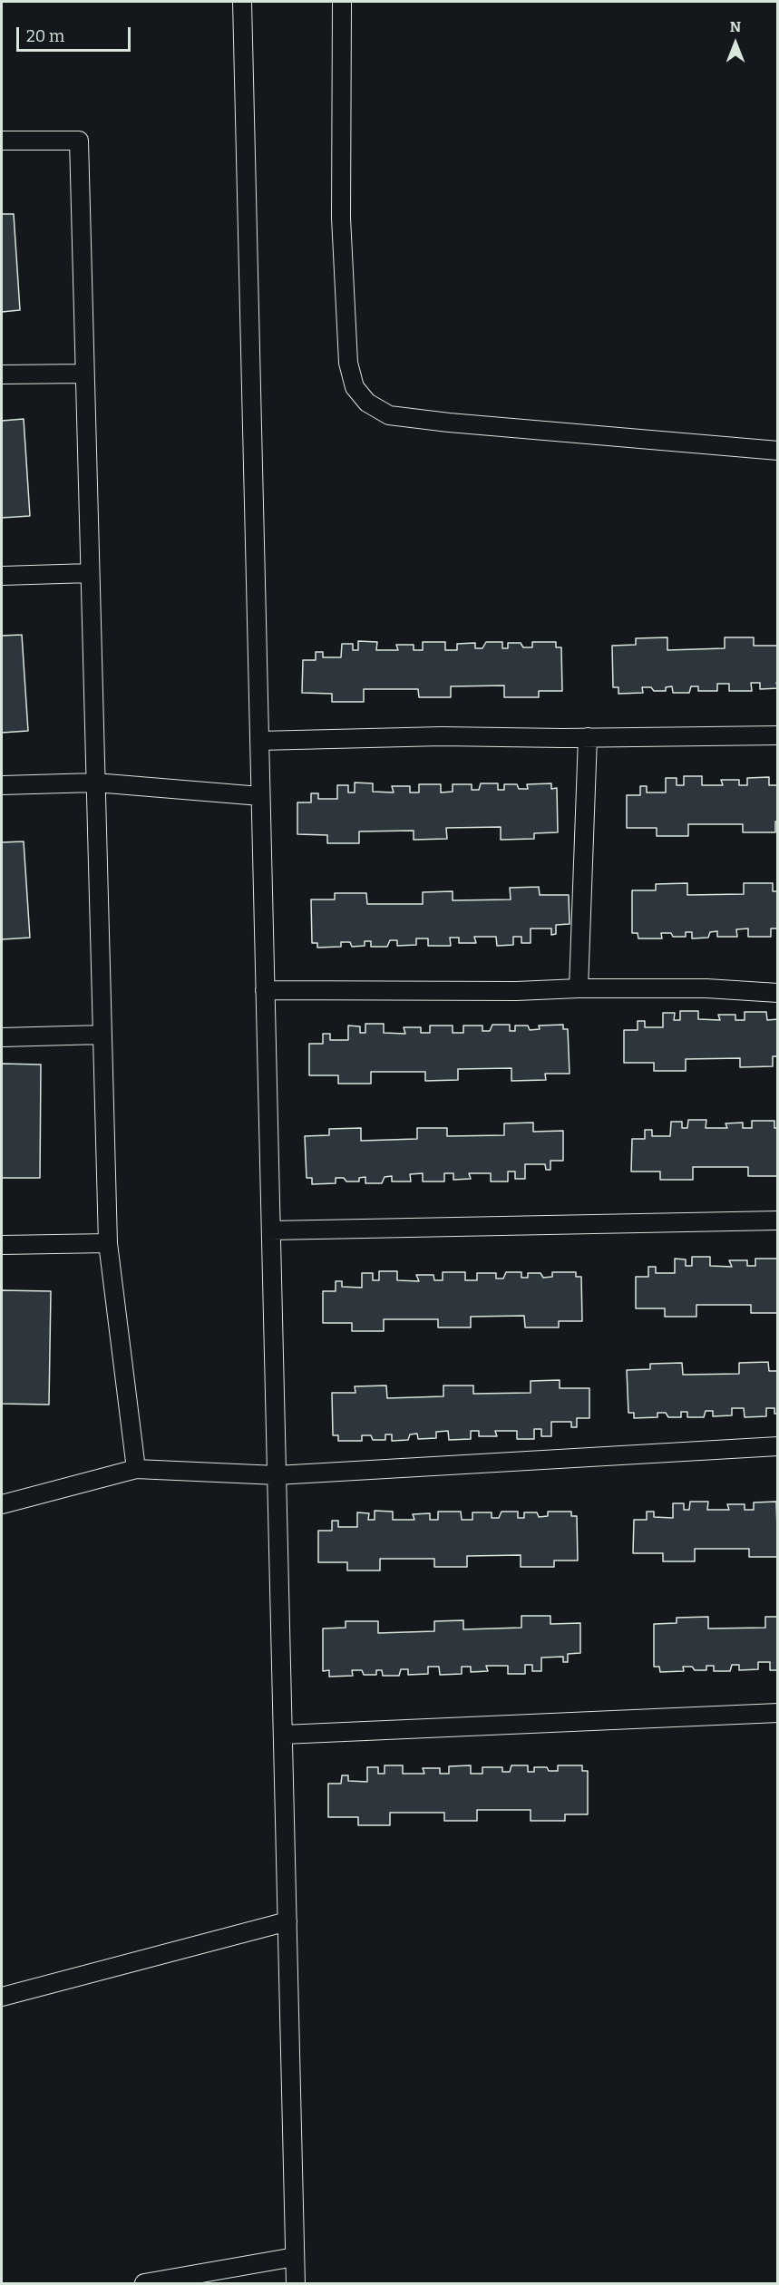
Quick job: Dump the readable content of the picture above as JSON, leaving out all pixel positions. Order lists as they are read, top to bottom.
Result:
{
  "scale_bar": "20 m",
  "north": "top"
}
